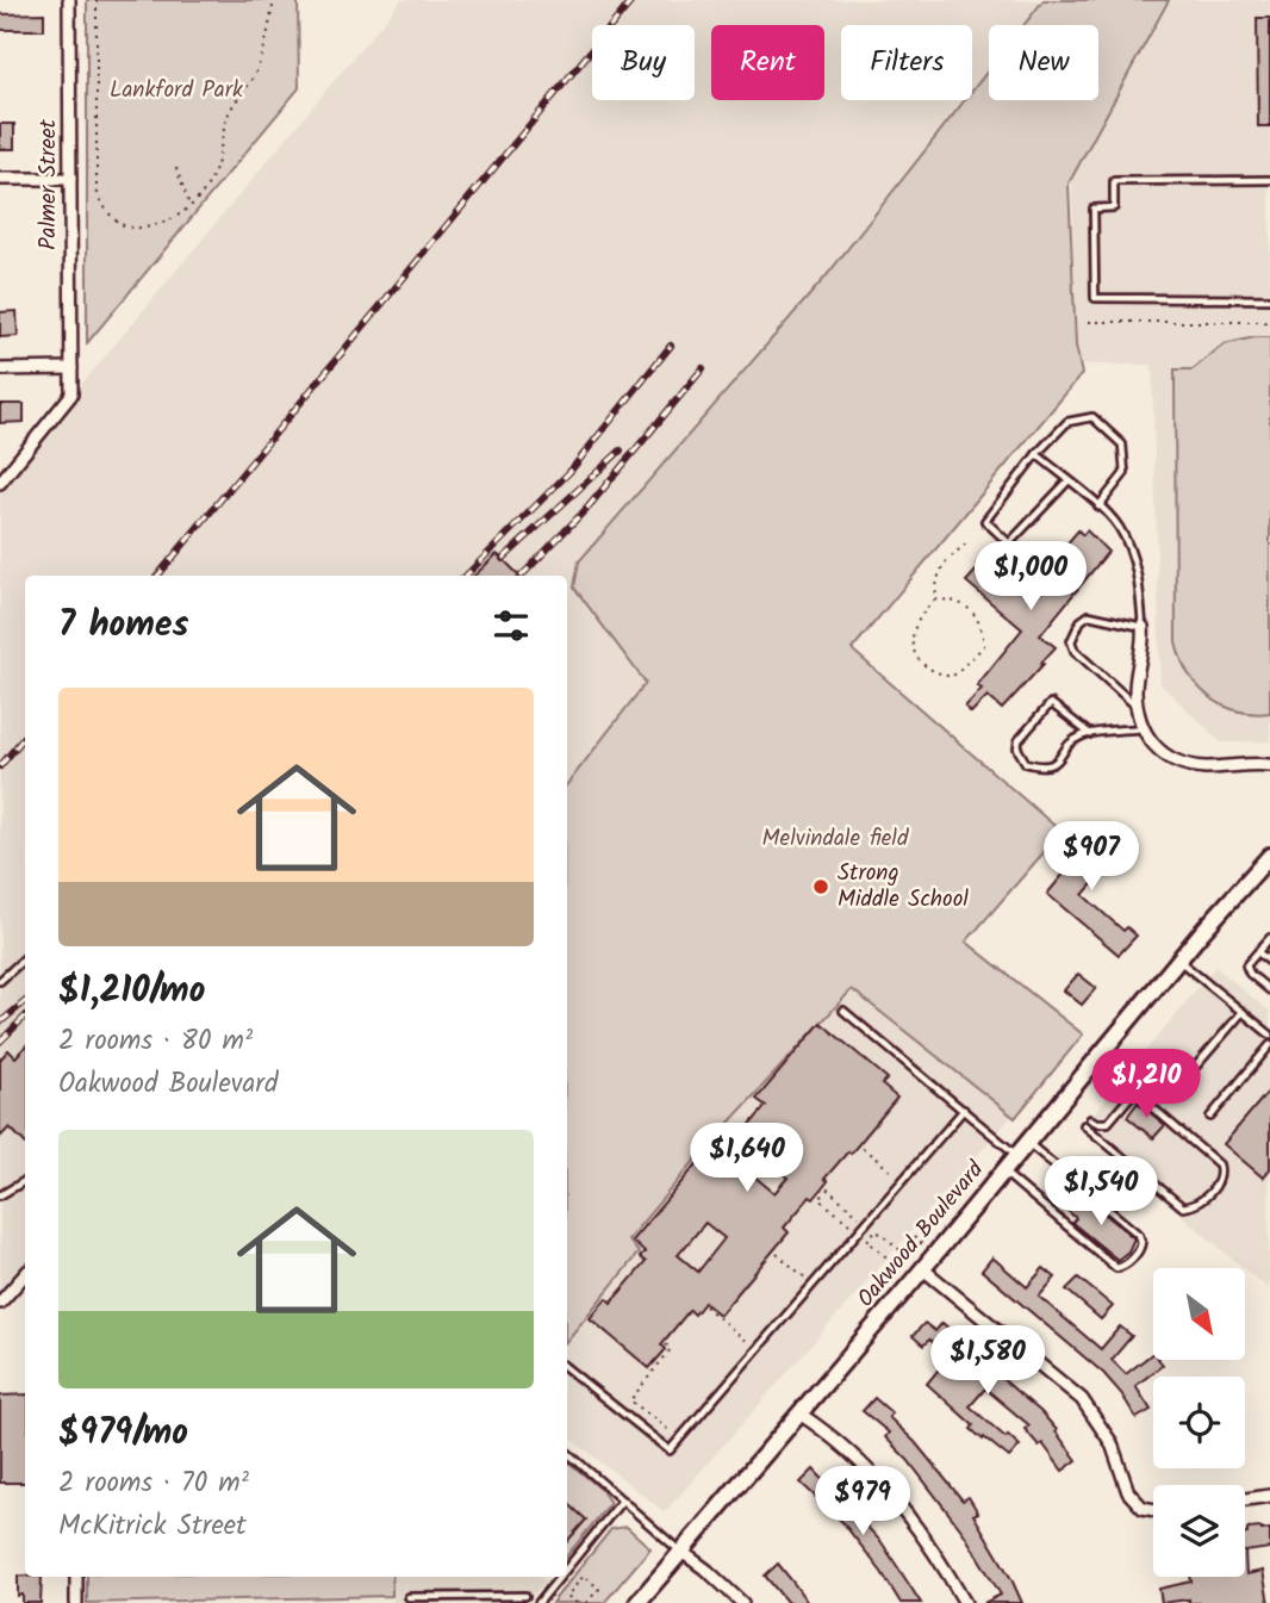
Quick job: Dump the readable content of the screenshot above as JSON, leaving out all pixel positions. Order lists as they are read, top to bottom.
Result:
{
  "streets": {
    "main road": ["Oakwood Boulevard"],
    "street": ["Palmer Street"]
  },
  "parks": ["Lankford Park", "Melvindale field"],
  "places": ["Strong Middle School"],
  "north": "bottom right",
  "page": {
    "chip": [
      "Buy",
      "Rent",
      "Filters",
      "New"
    ],
    "price": [
      "$1,000",
      "$907",
      "$1,210",
      "$1,640",
      "$1,540",
      "$1,580",
      "$979"
    ],
    "heading": "7 homes",
    "list": [
      {
        "name": "$1,210/mo",
        "note": "2 rooms · 80 m² · Oakwood Boulevard"
      },
      {
        "name": "$979/mo",
        "note": "2 rooms · 70 m² · McKitrick Street"
      }
    ]
  }
}
